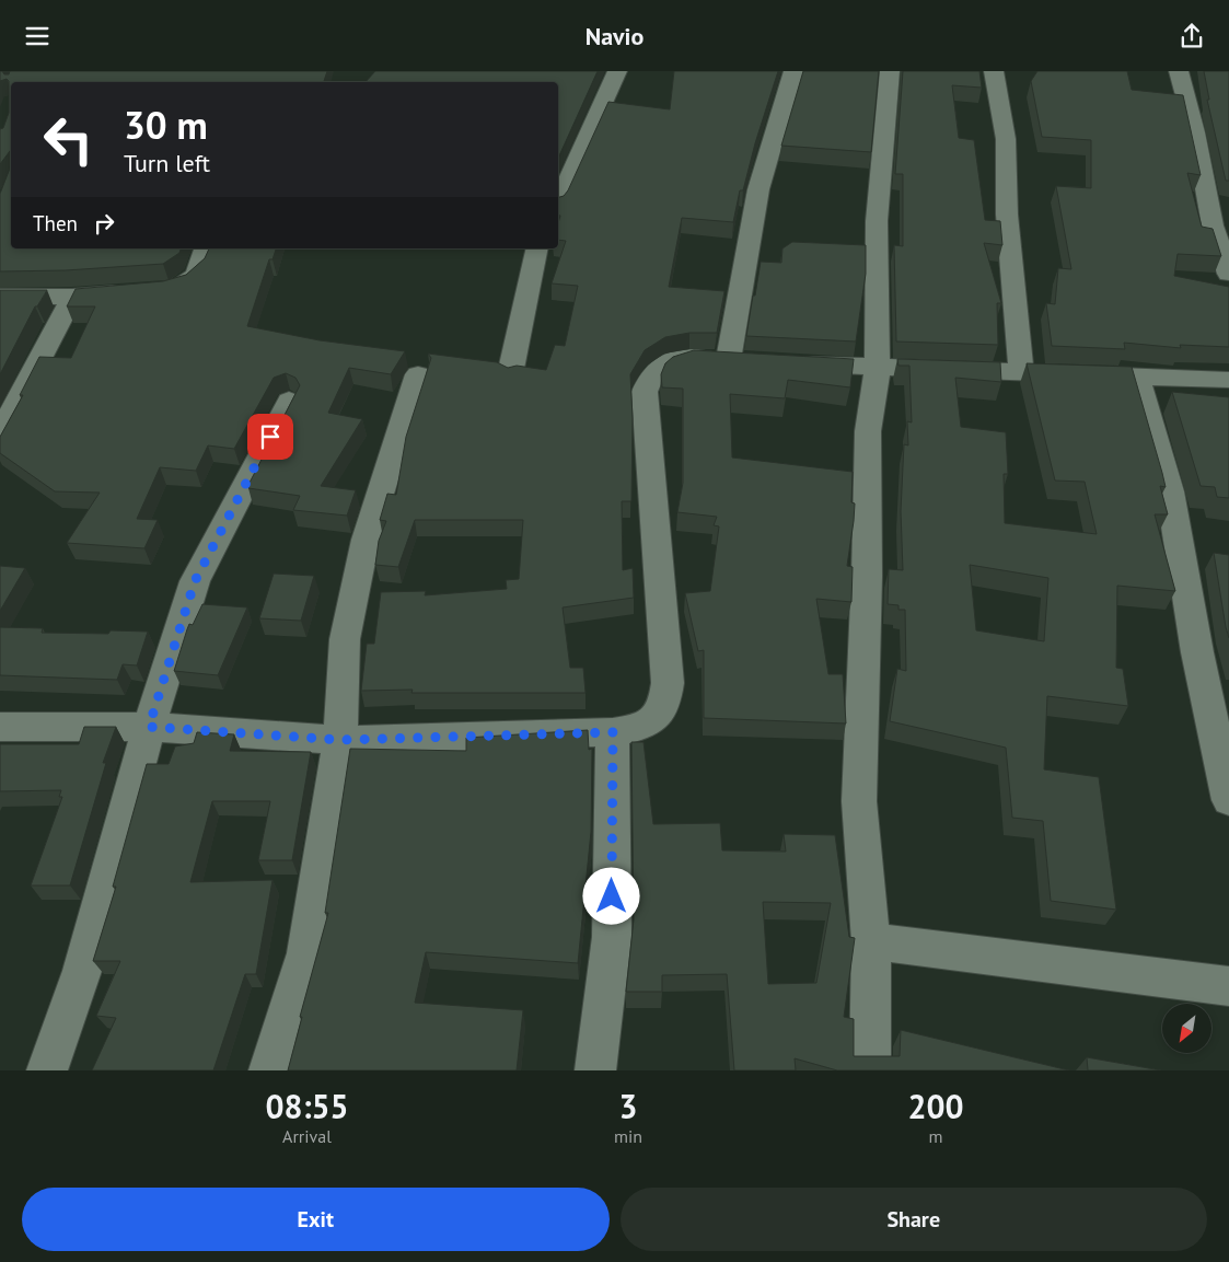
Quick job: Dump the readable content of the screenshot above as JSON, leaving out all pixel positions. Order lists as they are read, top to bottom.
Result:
{
  "north": "bottom left",
  "page": {
    "header": "Navio",
    "turn": ["30 m", "Turn left"],
    "then": "Then",
    "eta": [
      "08:55",
      "Arrival",
      "3",
      "min",
      "200",
      "m"
    ],
    "buttons": ["Exit", "Share"]
  }
}
